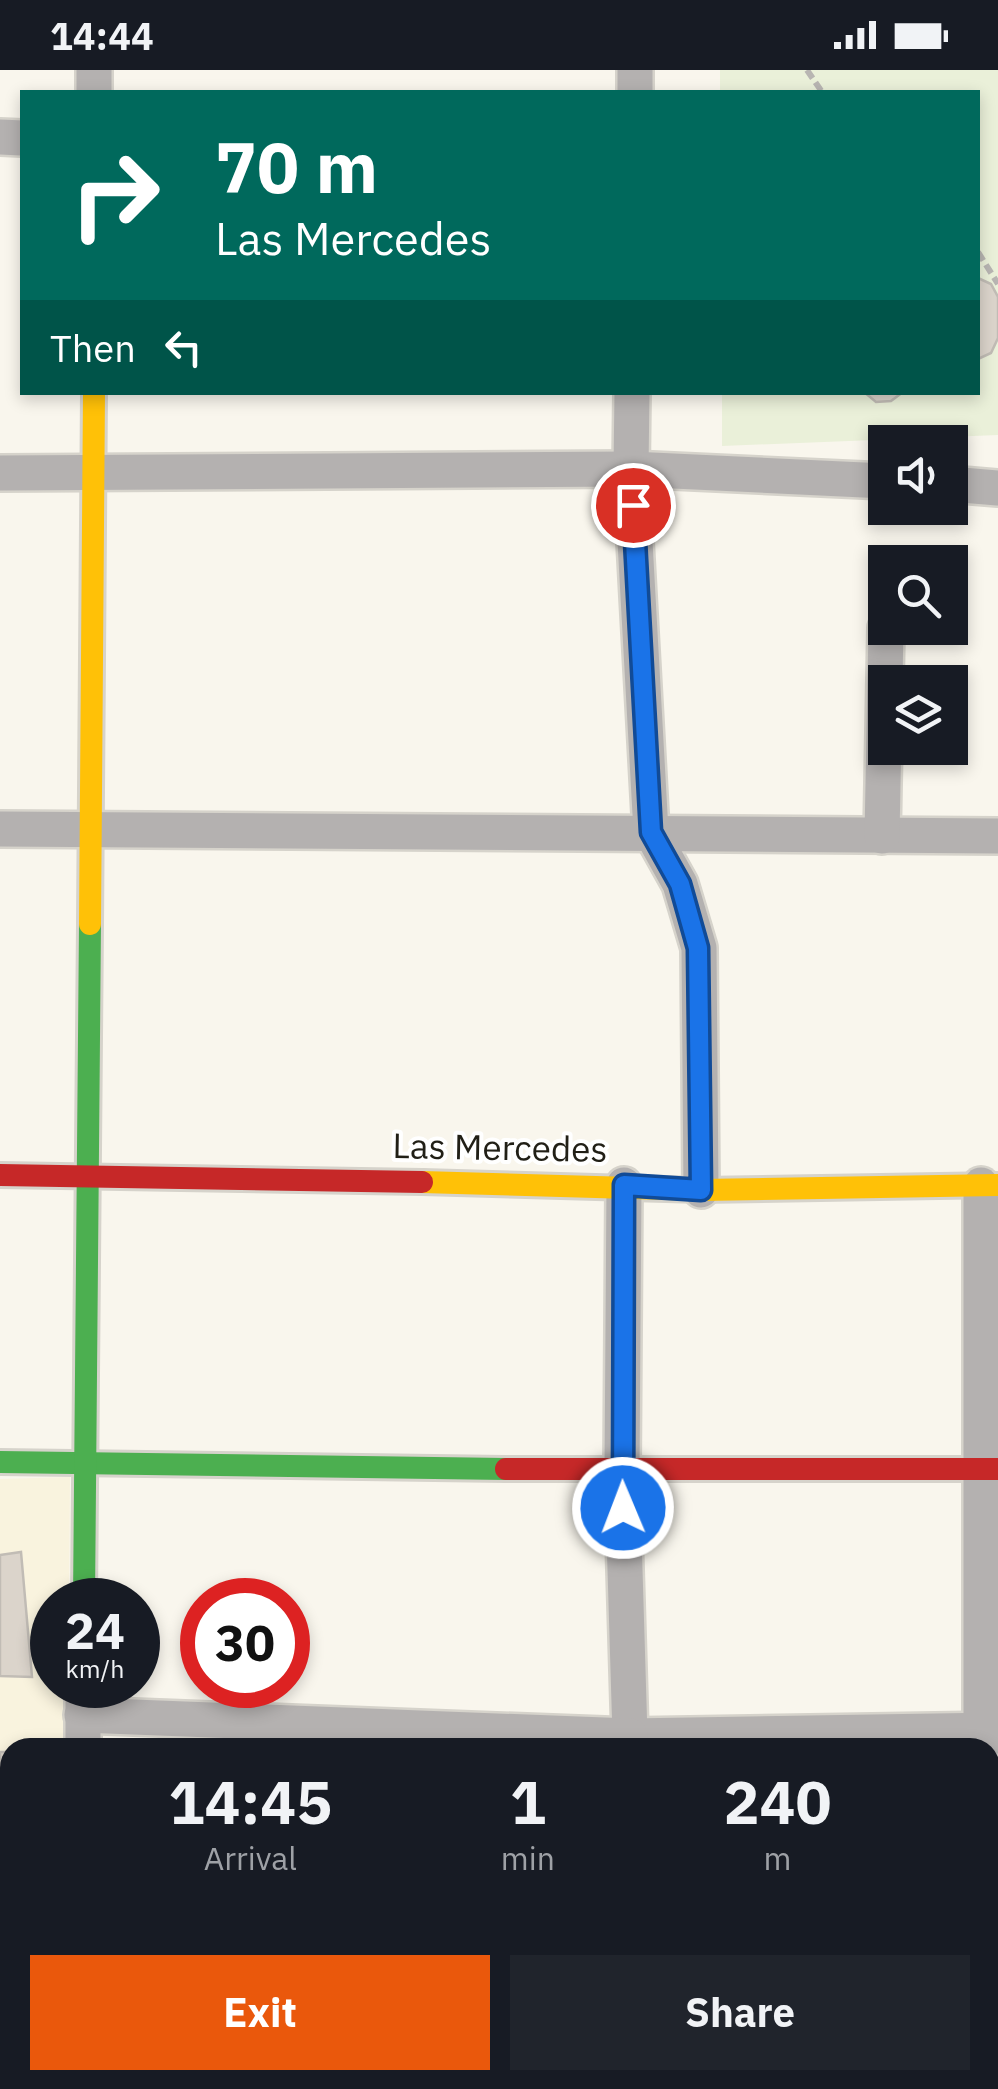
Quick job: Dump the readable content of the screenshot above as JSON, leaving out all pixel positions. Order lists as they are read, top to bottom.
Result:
{
  "streets": {
    "street": ["Las Mercedes"]
  },
  "page": {
    "status": "14:44",
    "turn": ["70 m", "Las Mercedes"],
    "then": "Then",
    "speed": "24 km/h",
    "limit": "30",
    "eta": [
      "14:45",
      "Arrival",
      "1",
      "min",
      "240",
      "m"
    ],
    "buttons": ["Exit", "Share"]
  }
}
